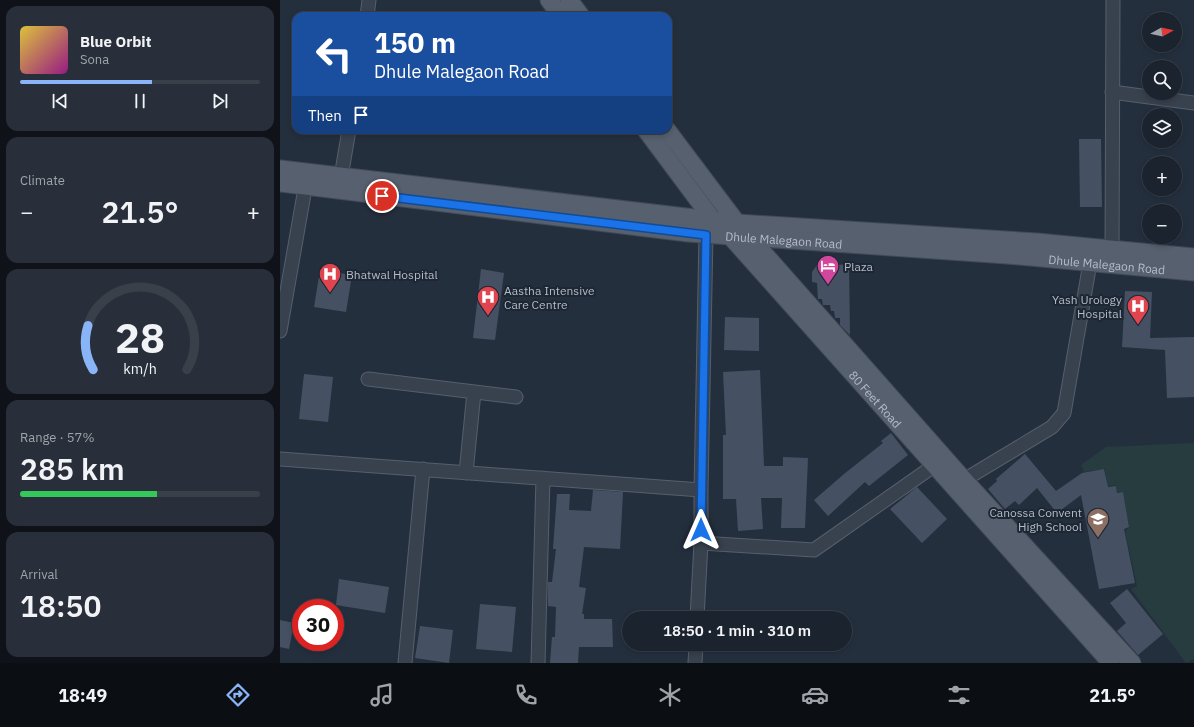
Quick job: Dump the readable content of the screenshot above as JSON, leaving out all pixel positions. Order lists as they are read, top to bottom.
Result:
{
  "streets": {
    "main road": ["Dhule Malegaon Road", "80 Feet Road"]
  },
  "crossings": [
    ["Dhule Malegaon Road", "80 Feet Road"]
  ],
  "places": {
    "hotel": ["Plaza"],
    "hospital": ["Bhatwal Hospital", "Aastha Intensive Care Centre", "Yash Urology Hospital"],
    "school or university": ["Canossa Convent High School"]
  },
  "north": "right",
  "page": {
    "map_buttons": ["+", "−"],
    "turn": ["150 m", "Dhule Malegaon Road"],
    "song": ["Blue Orbit", "Sona"],
    "then": "Then",
    "tile": [
      "Climate",
      ["Range · 57%", "285 km"],
      ["Arrival", "18:50"]
    ],
    "heat": ["−", "21.5°", "+"],
    "limit": "30",
    "trip": "18:50 · 1 min · 310 m",
    "tabs": ["18:49", "21.5°"],
    "gauge": ["28", "km/h"]
  }
}
